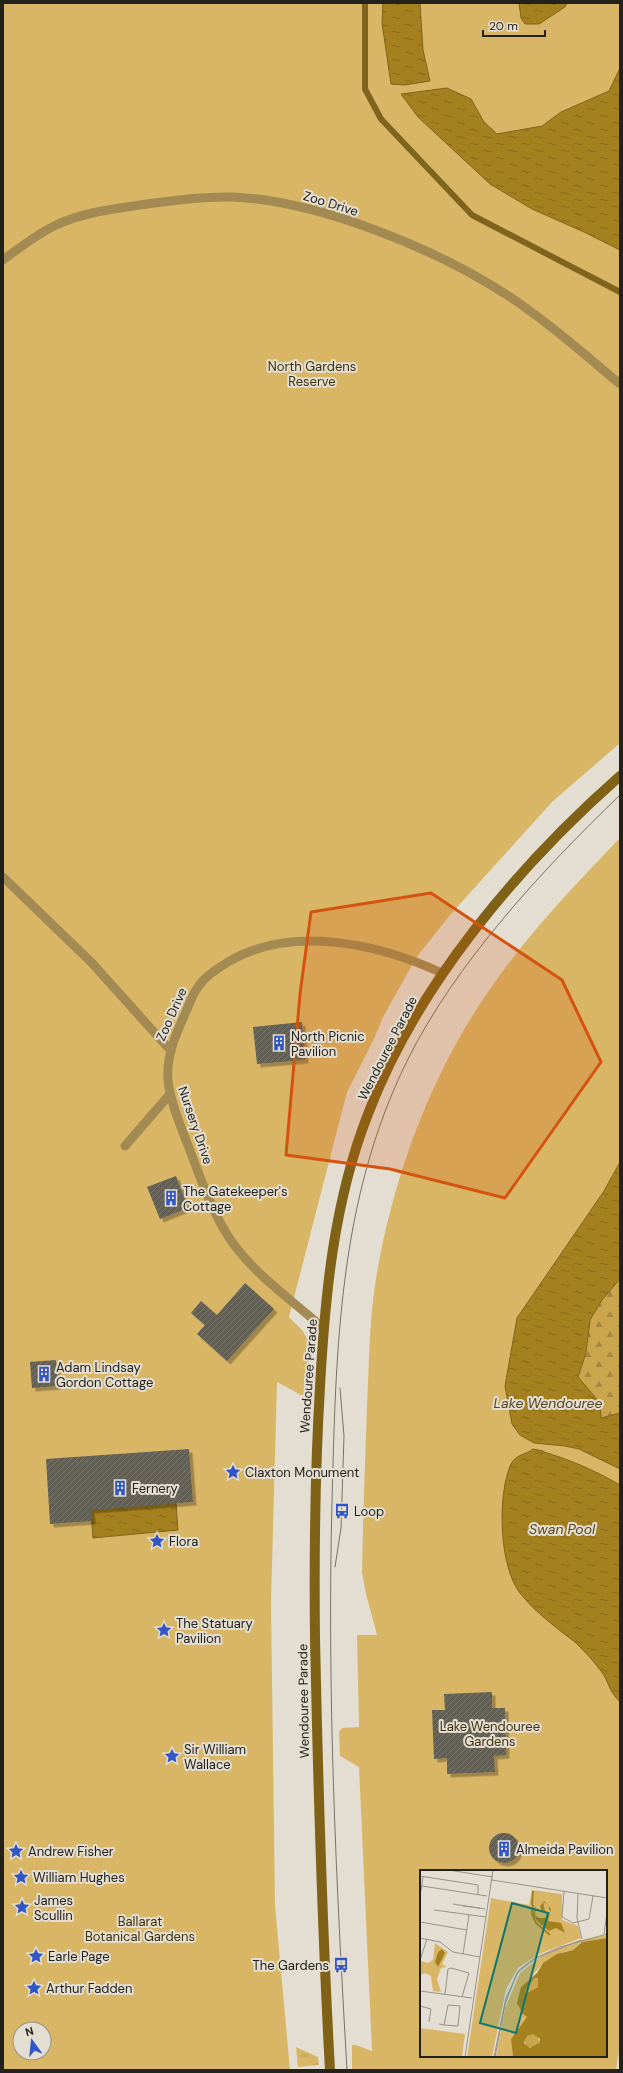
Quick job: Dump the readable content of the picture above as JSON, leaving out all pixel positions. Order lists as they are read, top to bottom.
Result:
{
  "streets": {
    "street": ["Wendouree Parade"],
    "lane": ["Zoo Drive", "Nursery Drive"]
  },
  "crossings": [
    ["Zoo Drive", "Wendouree Parade"],
    ["Zoo Drive", "Nursery Drive"],
    ["Wendouree Parade", "Nursery Drive"]
  ],
  "water": ["Lake Wendouree", "Swan Pool"],
  "parks": ["North Gardens Reserve", "Lake Wendouree Gardens", "Ballarat Botanical Gardens"],
  "places": {
    "building": [
      "North Picnic Pavilion",
      "The Gatekeeper's Cottage",
      "Adam Lindsay Gordon Cottage",
      "Fernery",
      "Almeida Pavilion"
    ],
    "place": [
      "Claxton Monument",
      "Flora",
      "The Statuary Pavilion",
      "Sir William Wallace",
      "Andrew Fisher",
      "William Hughes",
      "James Scullin",
      "Earle Page",
      "Arthur Fadden"
    ],
    "bus stop": ["Loop", "The Gardens"]
  },
  "scale_bar": "20 m",
  "north": "top"
}
